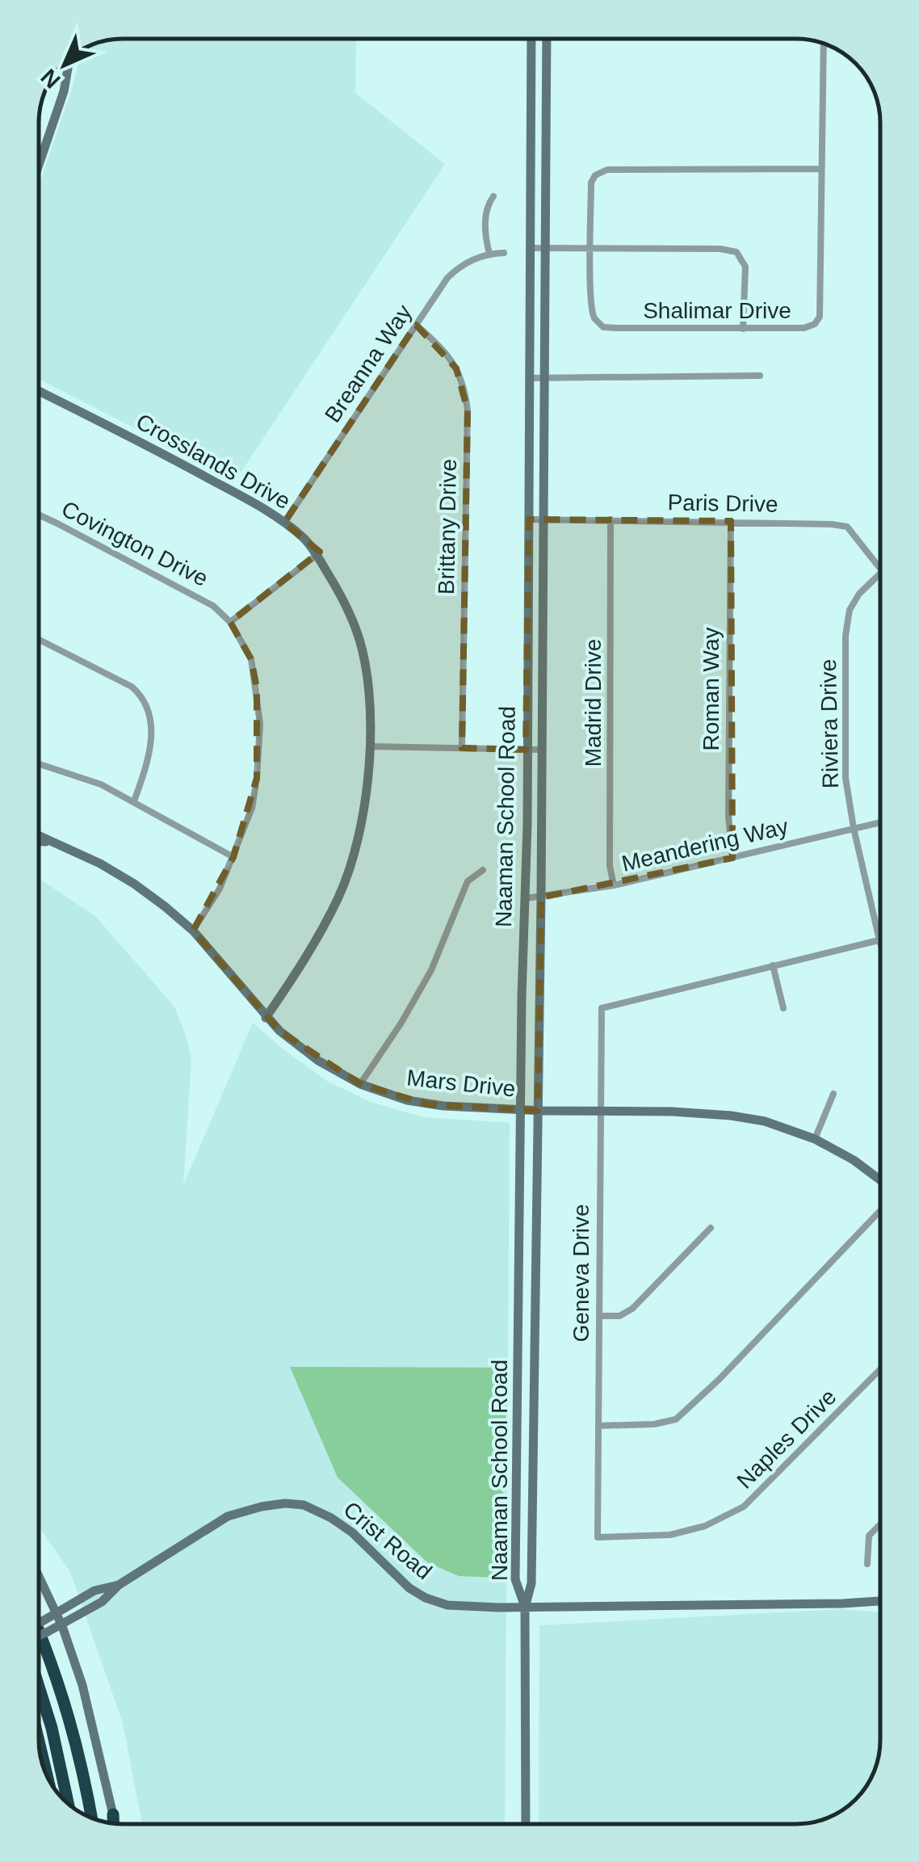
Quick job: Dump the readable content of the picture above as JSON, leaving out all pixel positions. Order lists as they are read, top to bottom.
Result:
{
  "streets": {
    "main road": [
      "Crosslands Drive",
      "Naaman School Road",
      "Mars Drive",
      "Crist Road"
    ],
    "street": [
      "Shalimar Drive",
      "Breanna Way",
      "Paris Drive",
      "Brittany Drive",
      "Covington Drive",
      "Roman Way",
      "Madrid Drive",
      "Riviera Drive",
      "Meandering Way",
      "Geneva Drive",
      "Naples Drive"
    ]
  },
  "crossings": [
    ["Breanna Way", "Crosslands Drive"],
    ["Breanna Way", "Brittany Drive"],
    ["Crosslands Drive", "Mars Drive"],
    ["Paris Drive", "Roman Way"],
    ["Paris Drive", "Madrid Drive"],
    ["Paris Drive", "Naaman School Road"],
    ["Covington Drive", "Mars Drive"],
    ["Roman Way", "Meandering Way"],
    ["Madrid Drive", "Meandering Way"],
    ["Riviera Drive", "Meandering Way"],
    ["Naaman School Road", "Meandering Way"],
    ["Naaman School Road", "Mars Drive"],
    ["Naaman School Road", "Crist Road"],
    ["Mars Drive", "Geneva Drive"],
    ["Geneva Drive", "Naples Drive"]
  ],
  "north": "bottom left"
}
